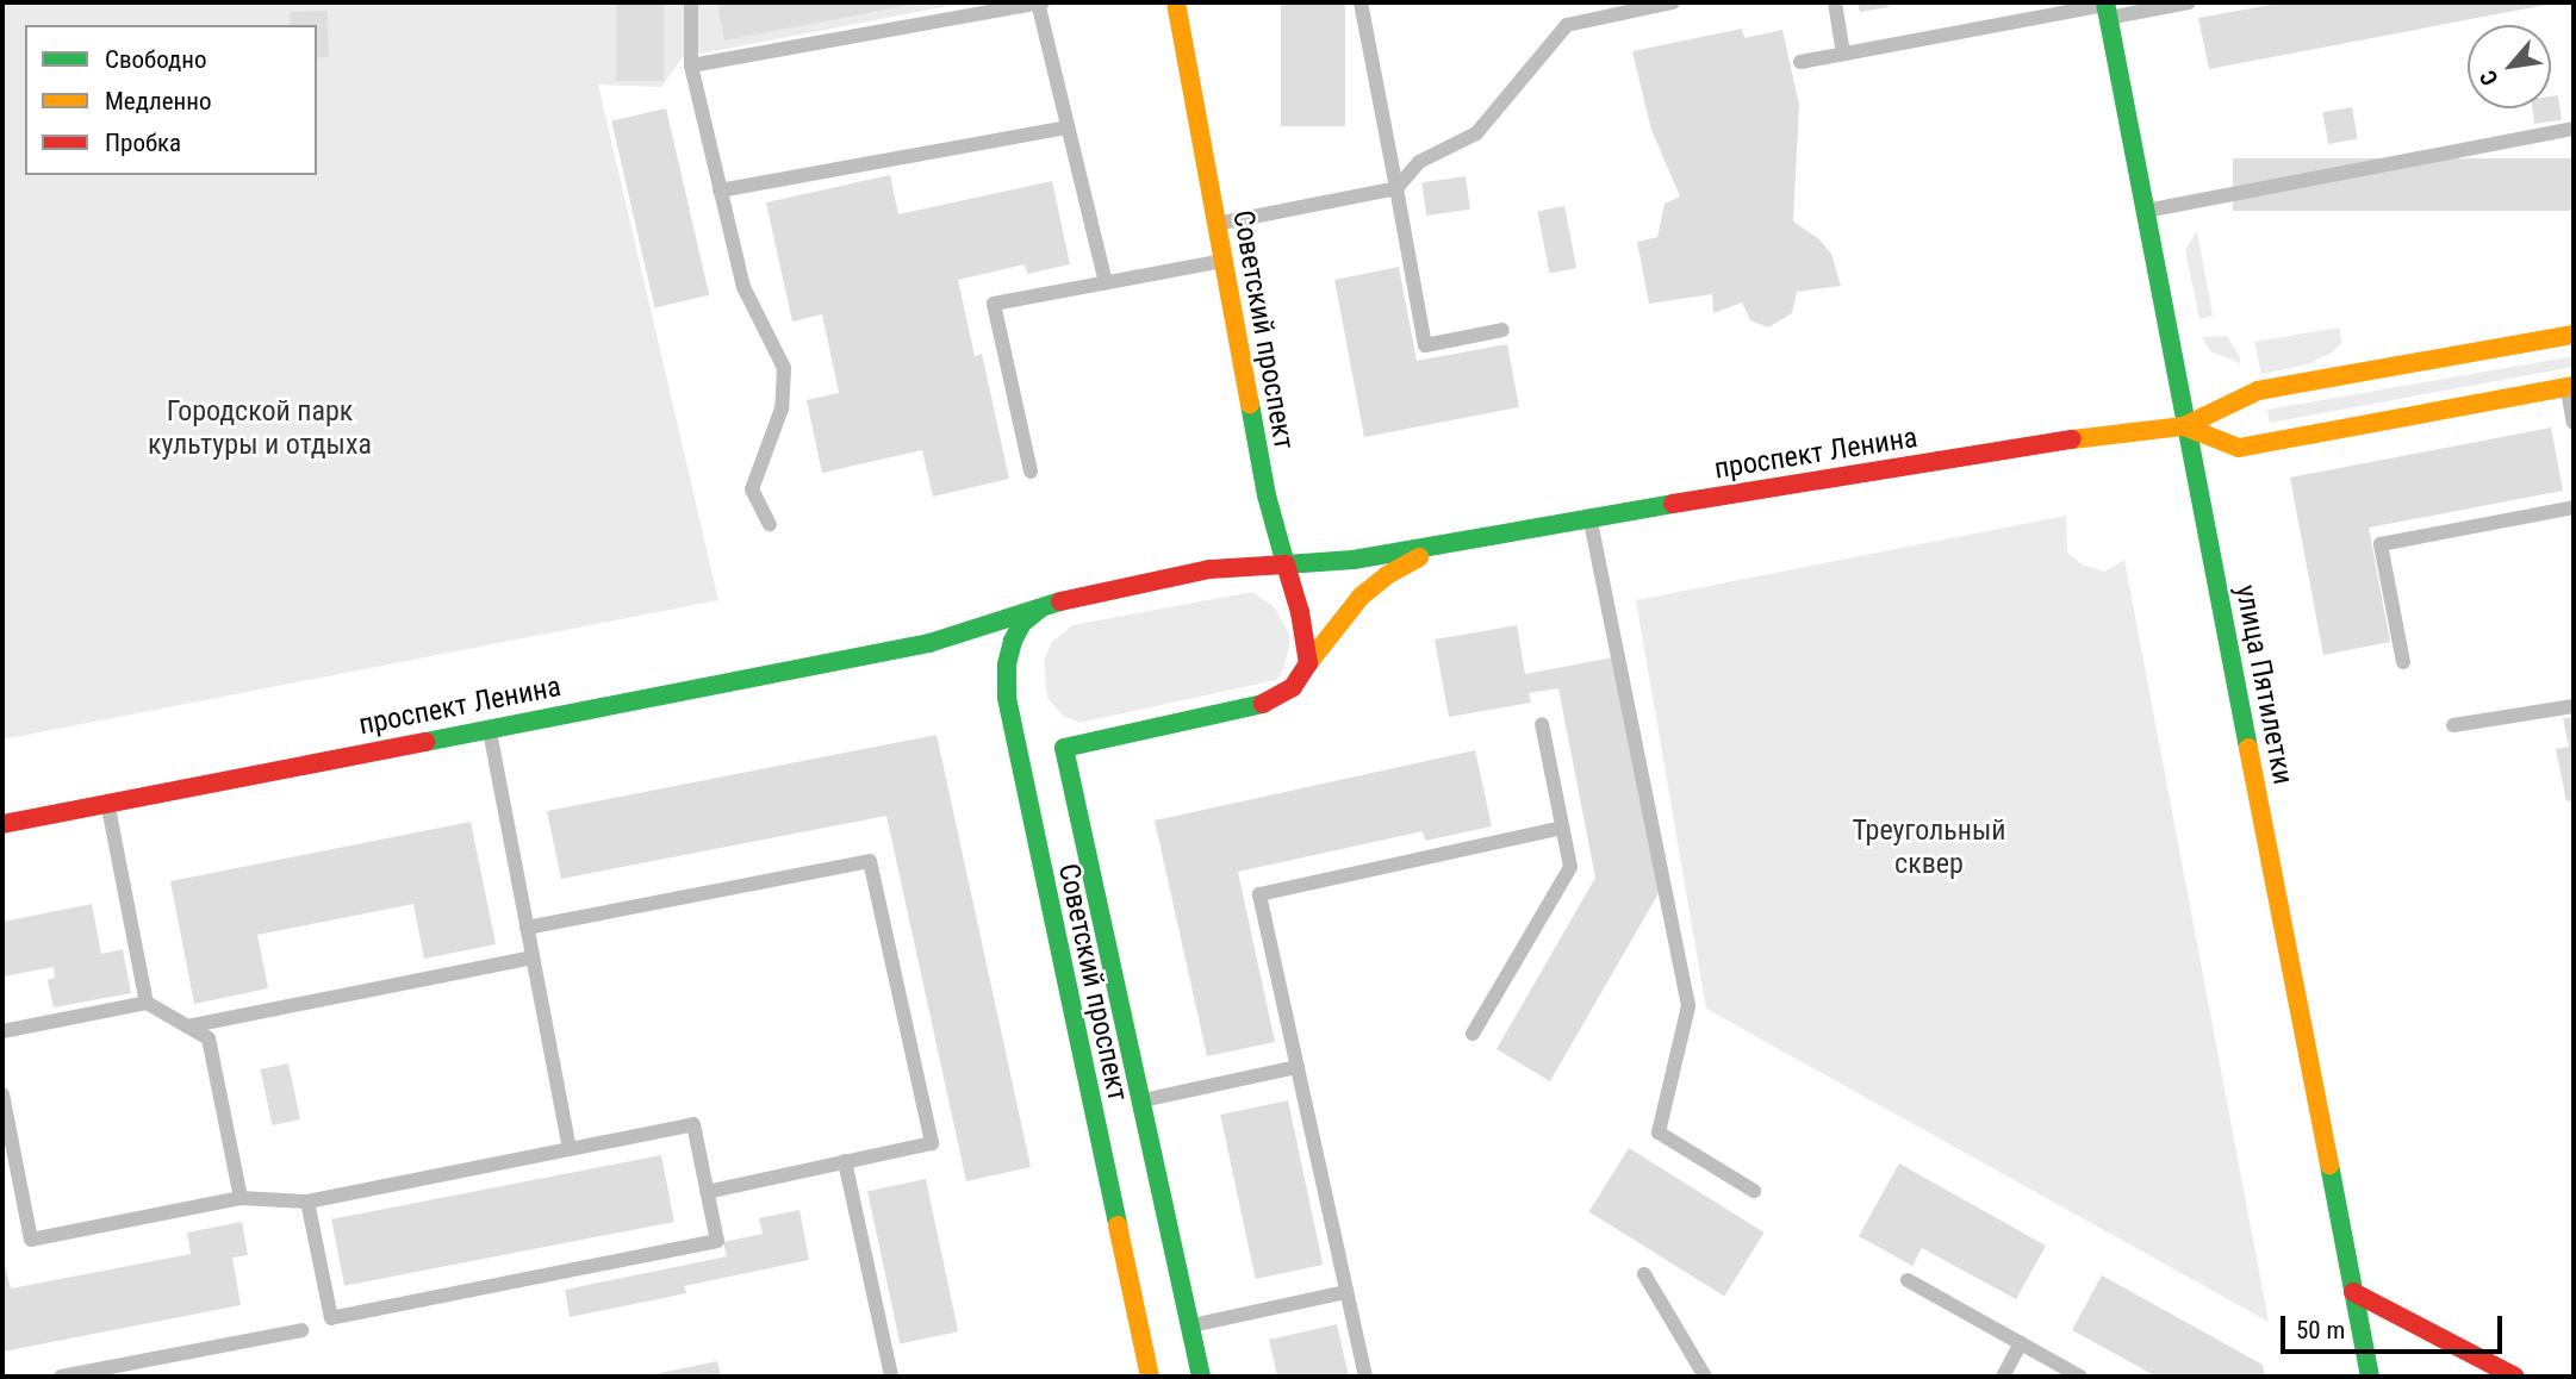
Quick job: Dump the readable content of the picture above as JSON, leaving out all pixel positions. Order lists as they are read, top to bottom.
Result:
{
  "streets": {
    "main road": ["Советский проспект", "проспект Ленина", "улица Пятилетки"]
  },
  "crossings": [
    ["Советский проспект", "проспект Ленина"],
    ["проспект Ленина", "улица Пятилетки"]
  ],
  "parks": ["Городской парк культуры и отдыха", "Треугольный сквер"],
  "legend": ["Свободно", "Медленно", "Пробка"],
  "scale_bar": "50 m",
  "north": "bottom left"
}
